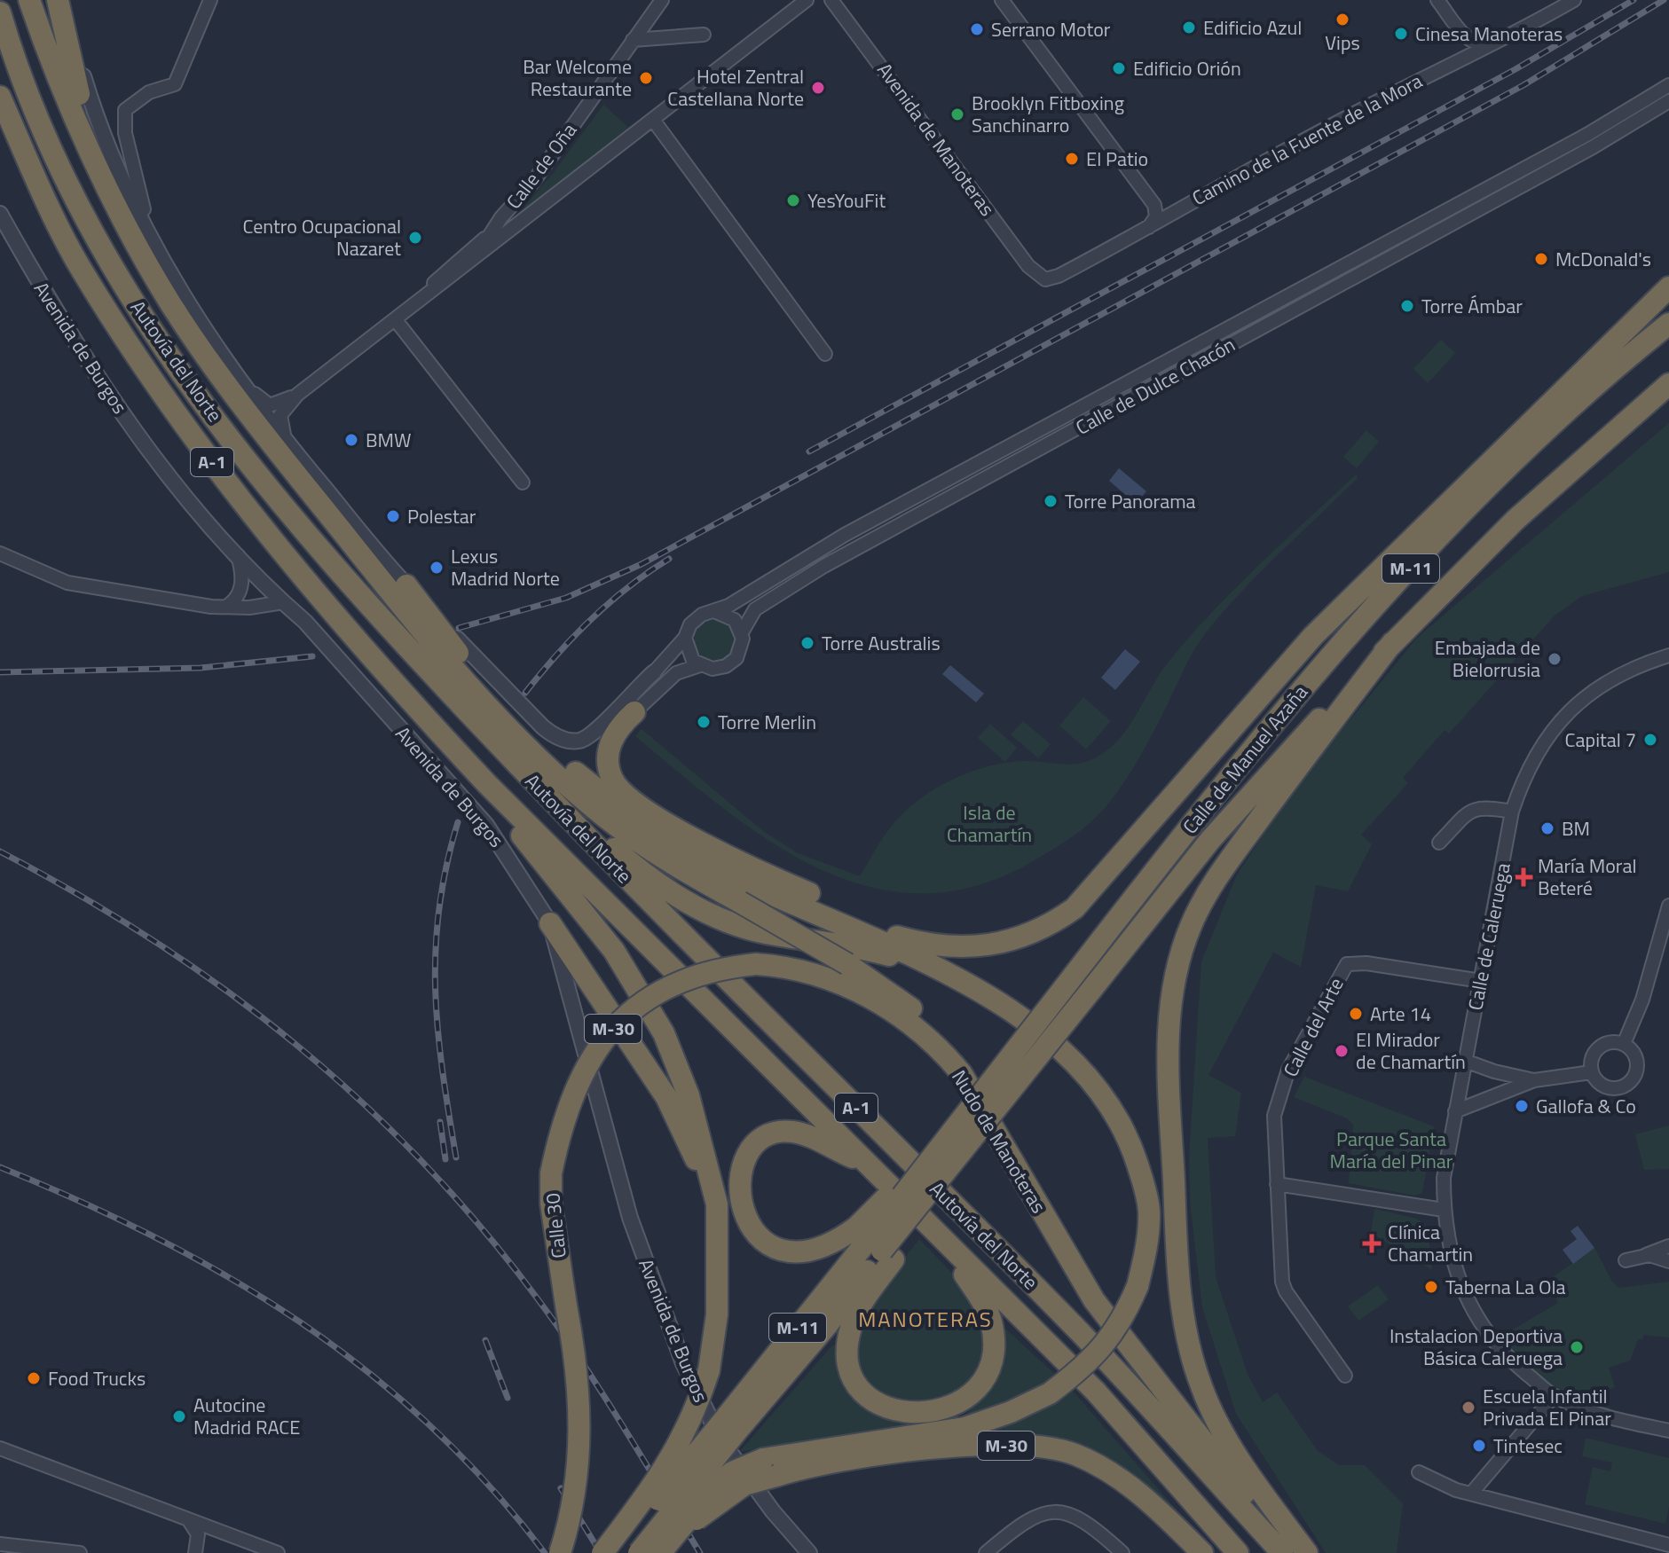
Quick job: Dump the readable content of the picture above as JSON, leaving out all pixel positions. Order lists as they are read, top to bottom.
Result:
{
  "streets": {
    "highway": [
      "Autovía del Norte",
      "A-1",
      "M-11",
      "Calle de Manuel Azaña",
      "M-30",
      "Nudo de Manoteras",
      "Calle 30"
    ],
    "street": [
      "Avenida de Manoteras",
      "Camino de la Fuente de la Mora",
      "Calle de Oña",
      "Avenida de Burgos",
      "Calle de Dulce Chacón",
      "Calle de Caleruega",
      "Calle del Arte"
    ]
  },
  "crossings": [
    ["Avenida de Manoteras", "Camino de la Fuente de la Mora"],
    ["Autovía del Norte", "Nudo de Manoteras"],
    ["M-11", "Calle de Manuel Azaña"],
    ["Calle de Caleruega", "Calle del Arte"],
    ["Nudo de Manoteras", "Calle 30"]
  ],
  "districts": ["MANOTERAS"],
  "parks": ["Isla de Chamartín", "Parque Santa María del Pinar"],
  "places": {
    "other": [
      "Vips",
      "Edificio Azul",
      "Serrano Motor",
      "Cinesa Manoteras",
      "Edificio Orión",
      "Bar Welcome Restaurante",
      "Hotel Zentral Castellana Norte",
      "Brooklyn Fitboxing Sanchinarro",
      "El Patio",
      "YesYouFit",
      "Centro Ocupacional Nazaret",
      "McDonald's",
      "Torre Ámbar",
      "BMW",
      "Torre Panorama",
      "Polestar",
      "Lexus Madrid Norte",
      "Torre Australis",
      "Embajada de Bielorrusia",
      "Torre Merlin",
      "Capital 7",
      "BM",
      "Arte 14",
      "El Mirador de Chamartín",
      "Gallofa & Co",
      "Taberna La Ola",
      "Instalacion Deportiva Básica Caleruega",
      "Food Trucks",
      "Escuela Infantil Privada El Pinar",
      "Autocine Madrid RACE",
      "Tintesec"
    ],
    "health": ["María Moral Beteré", "Clínica Chamartin"]
  }
}
